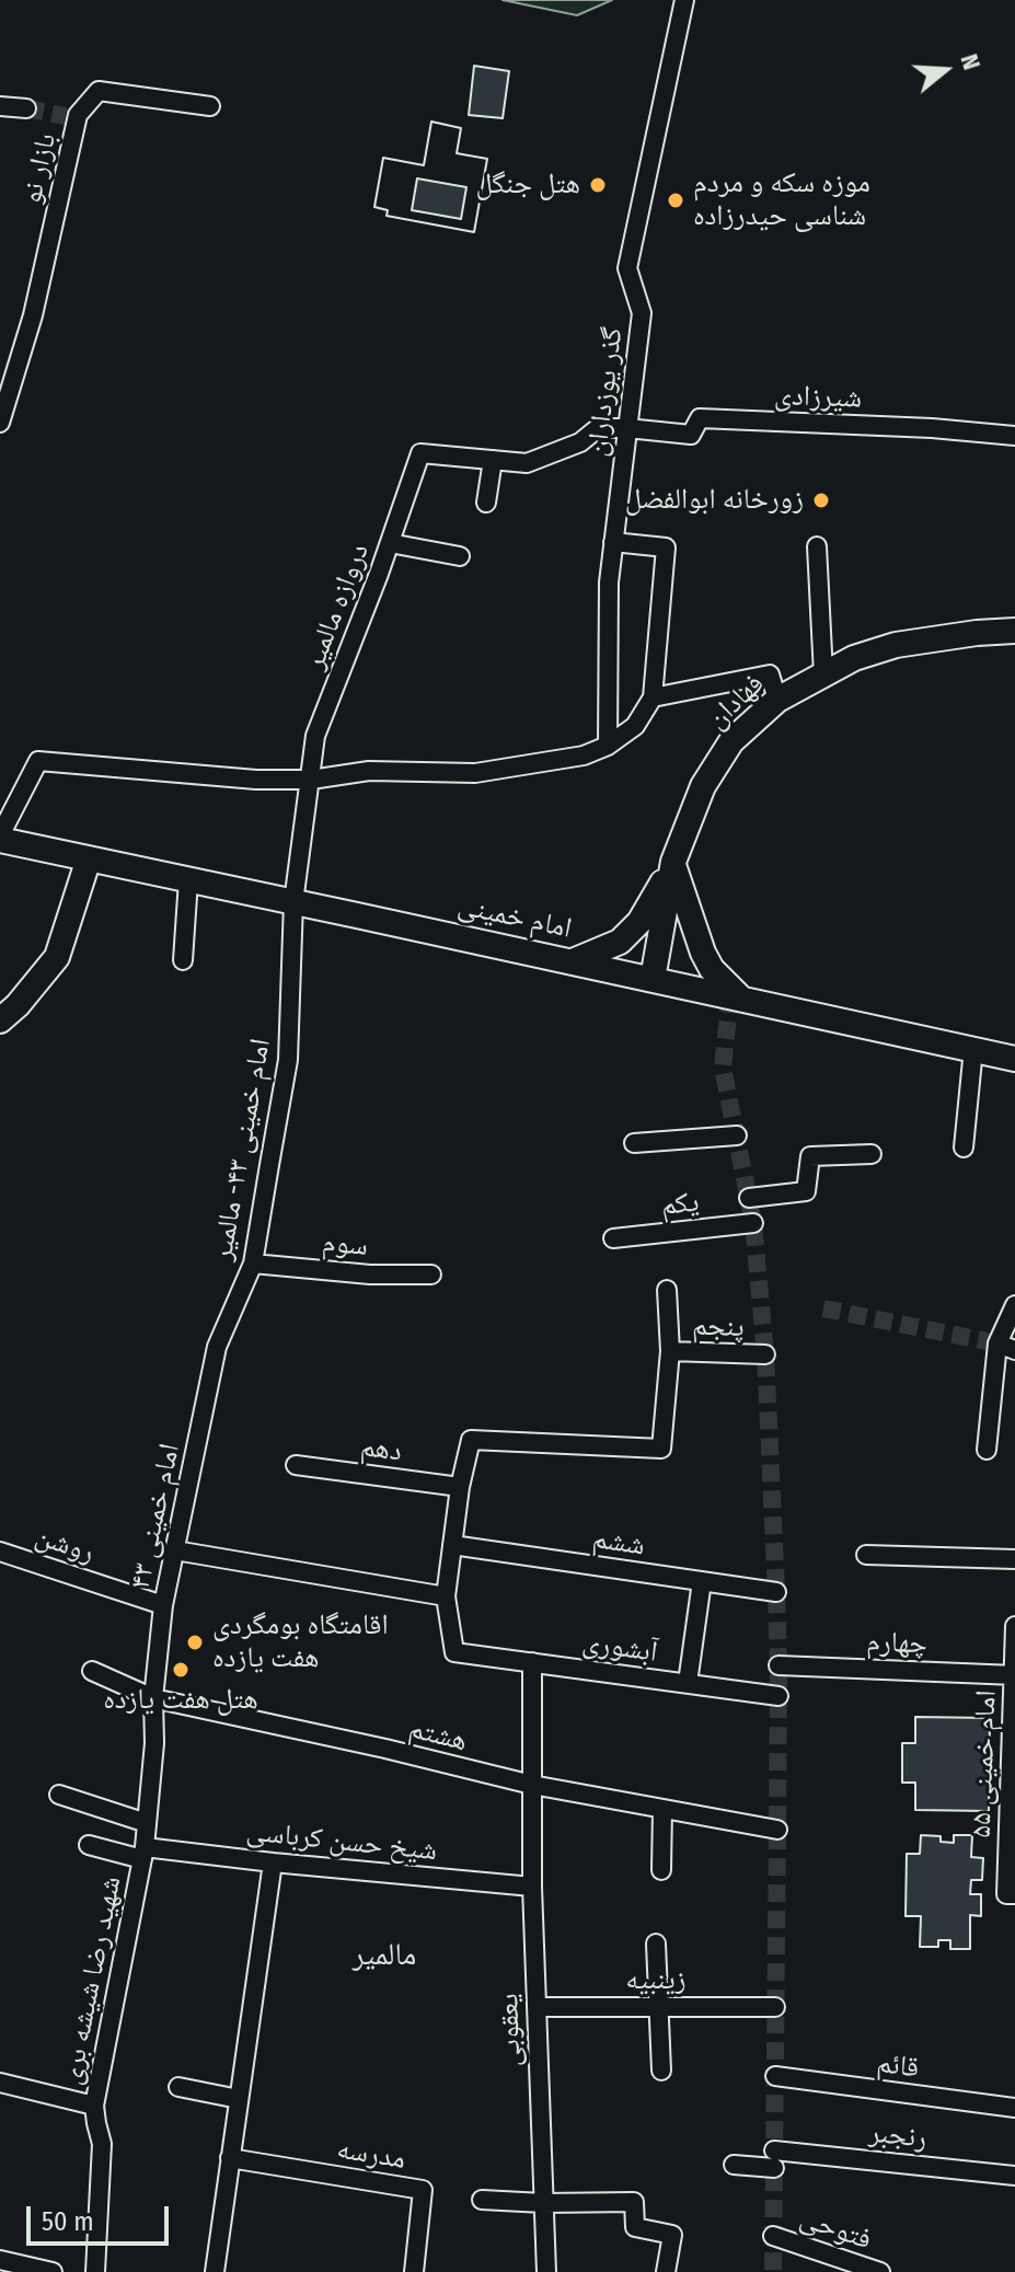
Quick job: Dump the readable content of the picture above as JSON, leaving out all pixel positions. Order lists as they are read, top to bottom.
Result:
{
  "streets": {
    "street": [
      "بازار نو",
      "گذر يوزداران",
      "شیرزادی",
      "دروازه مالمیر",
      "فهادان",
      "امام خمینی",
      "امام خمینی ۴۳- مالمیر",
      "یکم",
      "سوم",
      "پنجم",
      "دهم",
      "امام خمینی ۴۳",
      "ششم",
      "روشن",
      "چهارم",
      "آبشوری",
      "هشتم",
      "امام خمینی ۵۵",
      "شیخ حسن کرباسی",
      "شهید رضا شیشه بری",
      "زینبیه",
      "یعقوبی",
      "قائم",
      "رنجبر",
      "مدرسه",
      "فتوحی"
    ]
  },
  "crossings": [
    ["گذر يوزداران", "شیرزادی"],
    ["دروازه مالمیر", "امام خمینی"],
    ["دروازه مالمیر", "امام خمینی ۴۳- مالمیر"],
    ["فهادان", "امام خمینی"],
    ["امام خمینی", "امام خمینی ۴۳- مالمیر"],
    ["امام خمینی ۴۳- مالمیر", "سوم"],
    ["امام خمینی ۴۳- مالمیر", "امام خمینی ۴۳"],
    ["امام خمینی ۴۳", "روشن"],
    ["امام خمینی ۴۳", "هشتم"],
    ["امام خمینی ۴۳", "شهید رضا شیشه بری"],
    ["چهارم", "امام خمینی ۵۵"],
    ["آبشوری", "یعقوبی"],
    ["هشتم", "شهید رضا شیشه بری"],
    ["هشتم", "یعقوبی"],
    ["شیخ حسن کرباسی", "شهید رضا شیشه بری"],
    ["شیخ حسن کرباسی", "یعقوبی"],
    ["زینبیه", "یعقوبی"]
  ],
  "districts": ["مالمیر"],
  "places": [
    "هتل جنگل",
    "موزه سکه و مردم شناسی حیدرزاده",
    "زورخانه ابوالفضل",
    "اقامتگاه بومگردی هفت یازده",
    "هتل هفت یازده"
  ],
  "scale_bar": "50 m",
  "north": "right"
}
